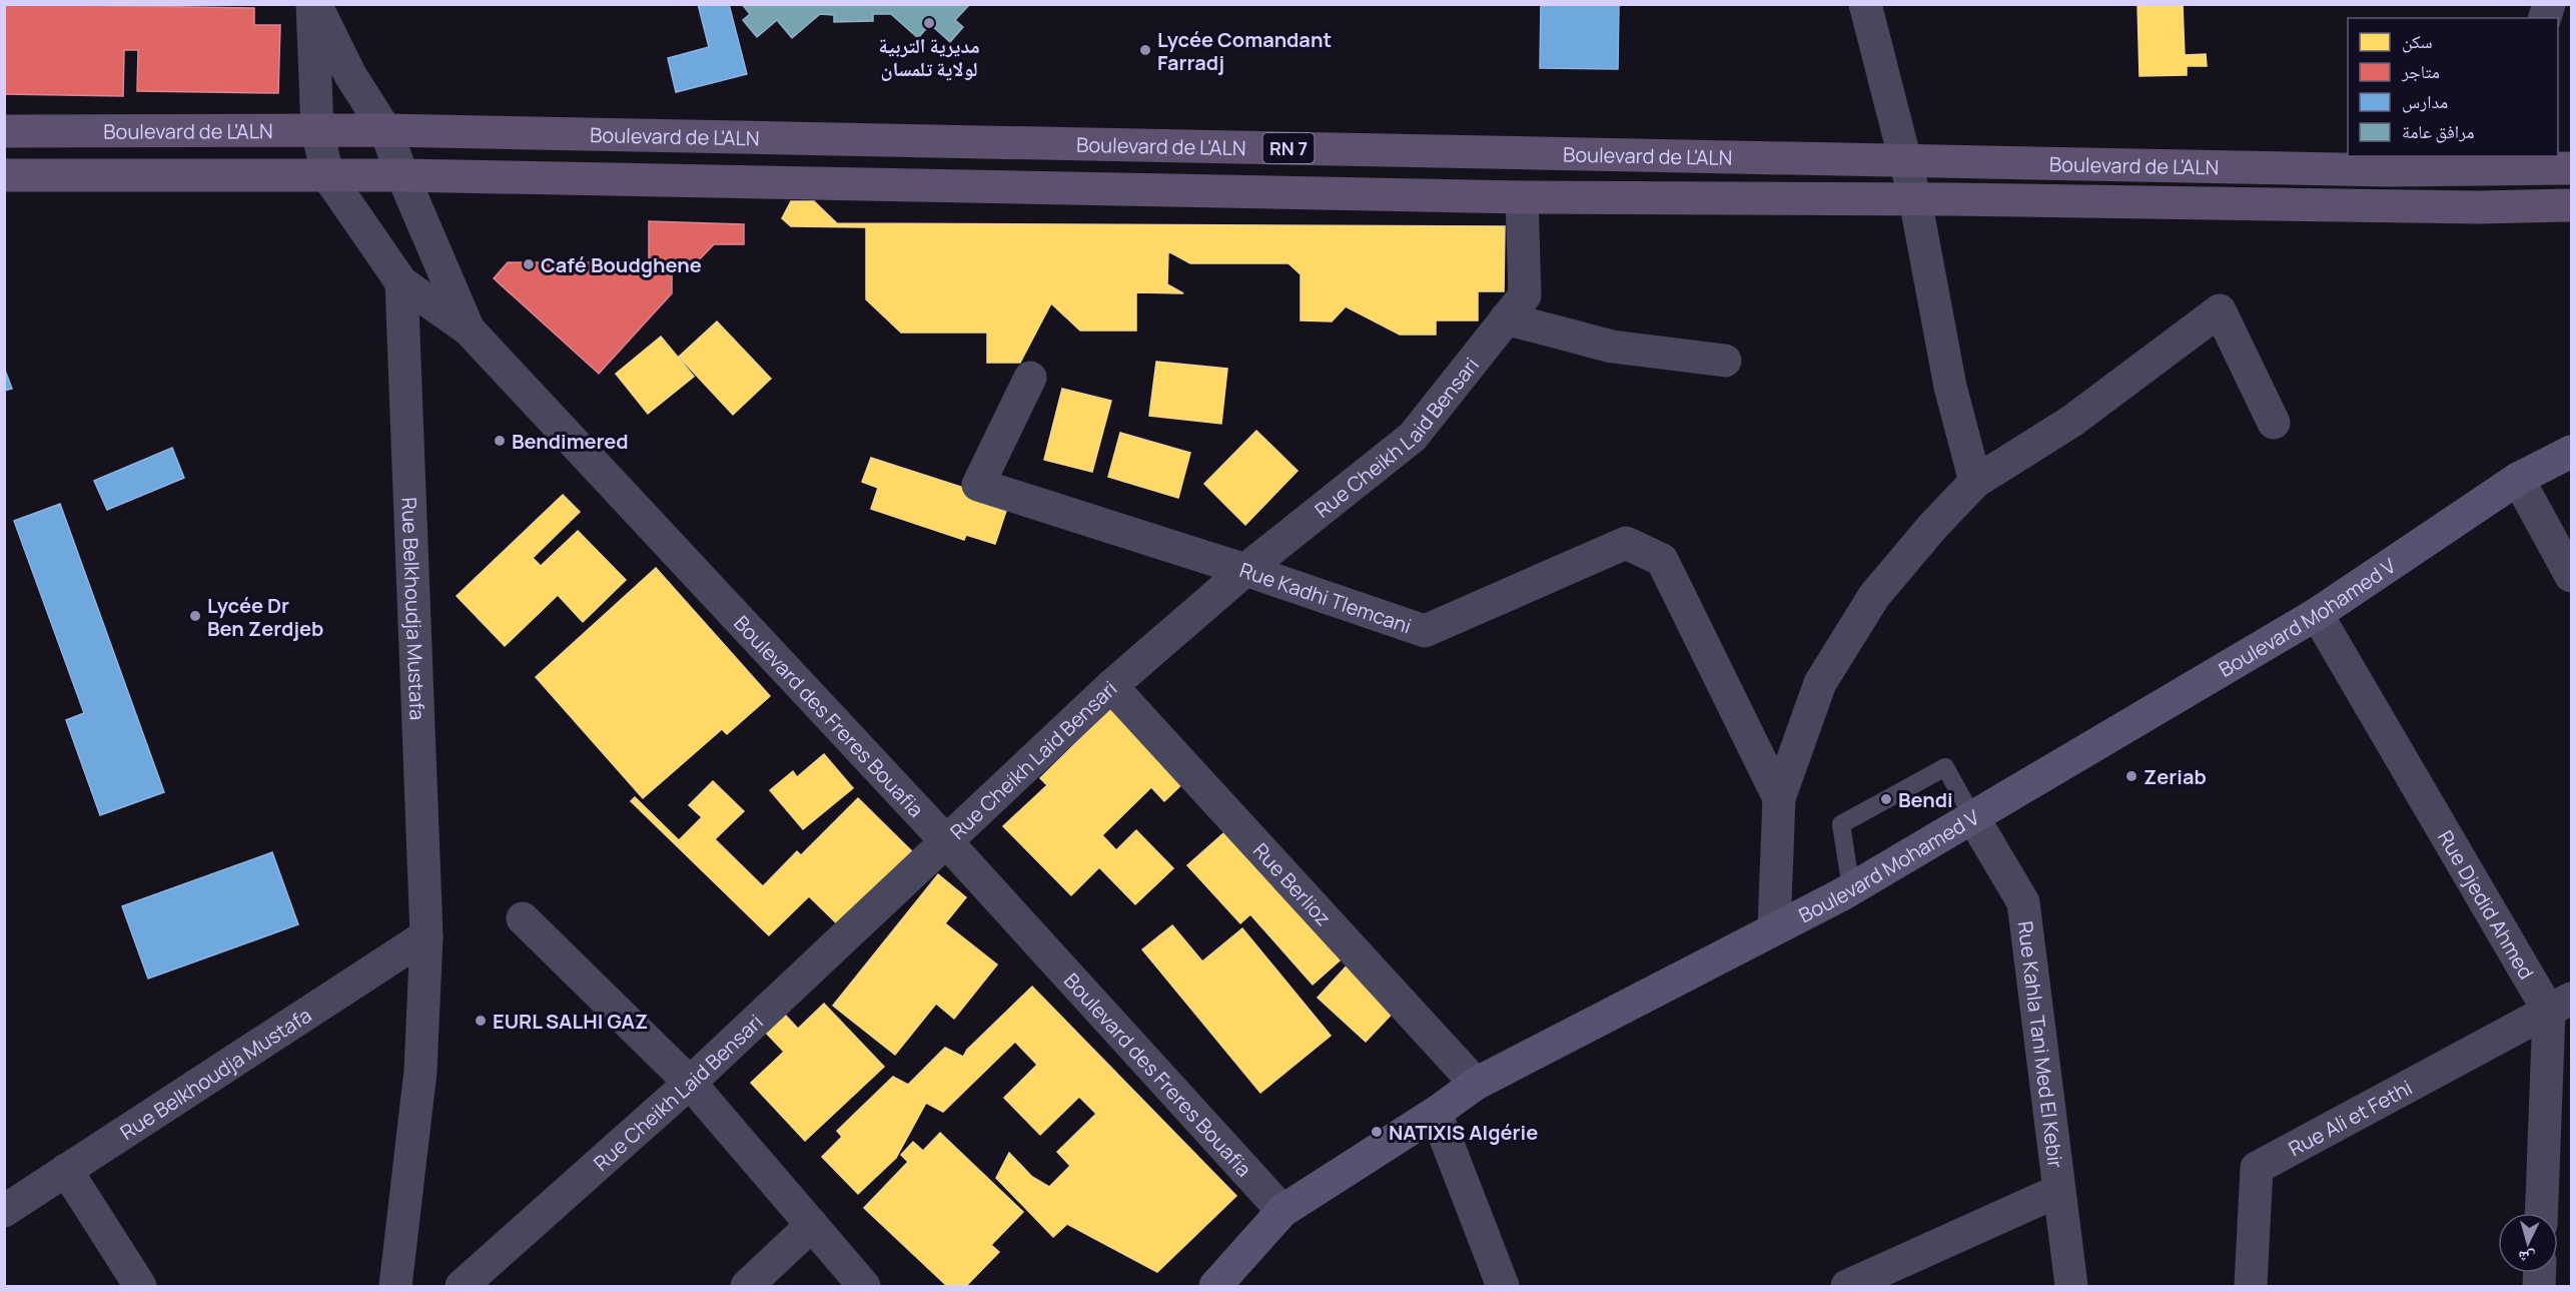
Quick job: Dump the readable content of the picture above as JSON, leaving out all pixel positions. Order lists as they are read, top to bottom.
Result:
{
  "streets": {
    "main road": ["Boulevard de L'ALN", "RN 7", "Boulevard Mohamed V"],
    "street": [
      "Rue Cheikh Laid Bensari",
      "Rue Kadhi Tlemcani",
      "Rue Belkhoudja Mustafa",
      "Boulevard des Freres Bouafia",
      "Rue Berlioz",
      "Rue Djedid Ahmed",
      "Rue Kahla Tani Med El Kebir",
      "Rue Ali et Fethi"
    ]
  },
  "crossings": [
    ["Boulevard de L'ALN", "Rue Cheikh Laid Bensari"],
    ["Rue Cheikh Laid Bensari", "Rue Kadhi Tlemcani"],
    ["Rue Cheikh Laid Bensari", "Boulevard des Freres Bouafia"],
    ["Rue Cheikh Laid Bensari", "Rue Berlioz"],
    ["Boulevard Mohamed V", "Boulevard des Freres Bouafia"],
    ["Boulevard Mohamed V", "Rue Berlioz"],
    ["Boulevard Mohamed V", "Rue Djedid Ahmed"],
    ["Boulevard Mohamed V", "Rue Kahla Tani Med El Kebir"],
    ["Rue Djedid Ahmed", "Rue Ali et Fethi"]
  ],
  "places": [
    "مديرية التربية لولاية تلمسان",
    "Lycée Comandant Farradj",
    "Café Boudghene",
    "Bendimered",
    "Lycée Dr Ben Zerdjeb",
    "Zeriab",
    "Bendi",
    "EURL SALHI GAZ",
    "NATIXIS Algérie"
  ],
  "legend": [
    "سكن",
    "متاجر",
    "مدارس",
    "مرافق عامة"
  ],
  "north": "bottom"
}
